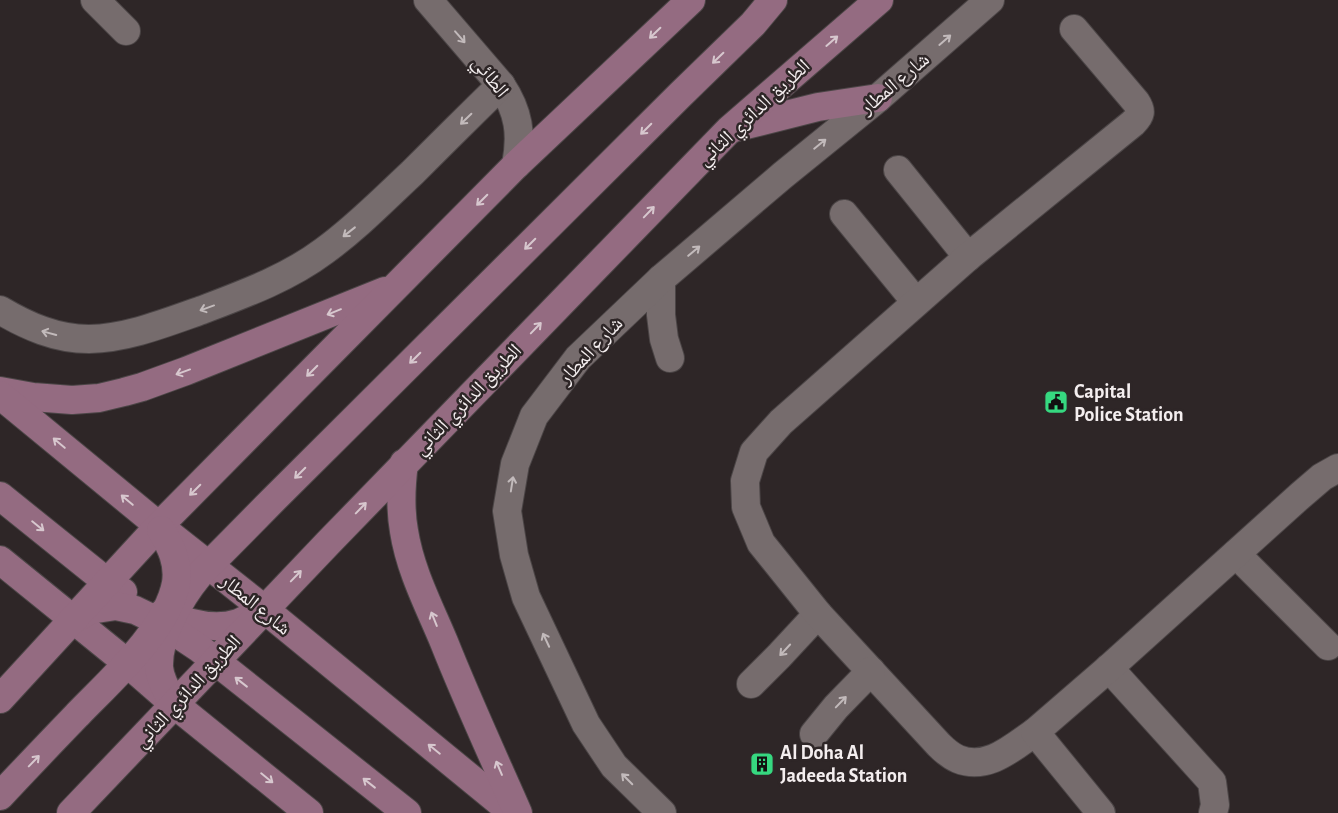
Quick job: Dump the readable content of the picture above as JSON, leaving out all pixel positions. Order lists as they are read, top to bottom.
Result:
{
  "streets": {
    "main road": ["شارع المطار", "الطريق الدائري الثاني"],
    "street": ["الطائي"]
  },
  "crossings": [
    ["شارع المطار", "الطريق الدائري الثاني"]
  ],
  "one_way": ["الطائي"],
  "places": {
    "public building": ["Capital Police Station"],
    "building": ["Al Doha Al Jadeeda Station"]
  }
}
